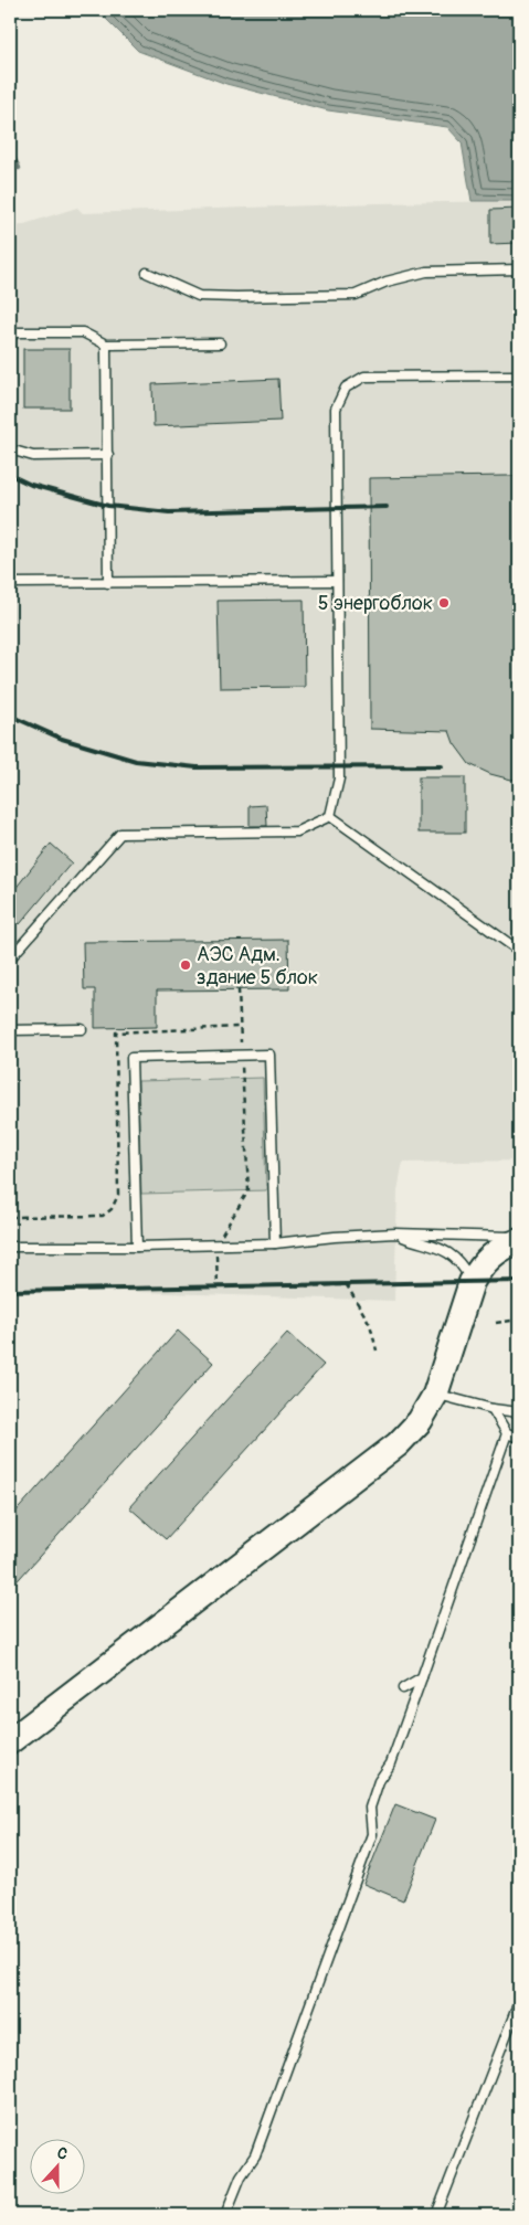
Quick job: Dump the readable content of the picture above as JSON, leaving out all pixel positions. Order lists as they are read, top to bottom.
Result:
{
  "places": ["5 энергоблок", "АЭС Адм. здание 5 блок"],
  "north": "top"
}
